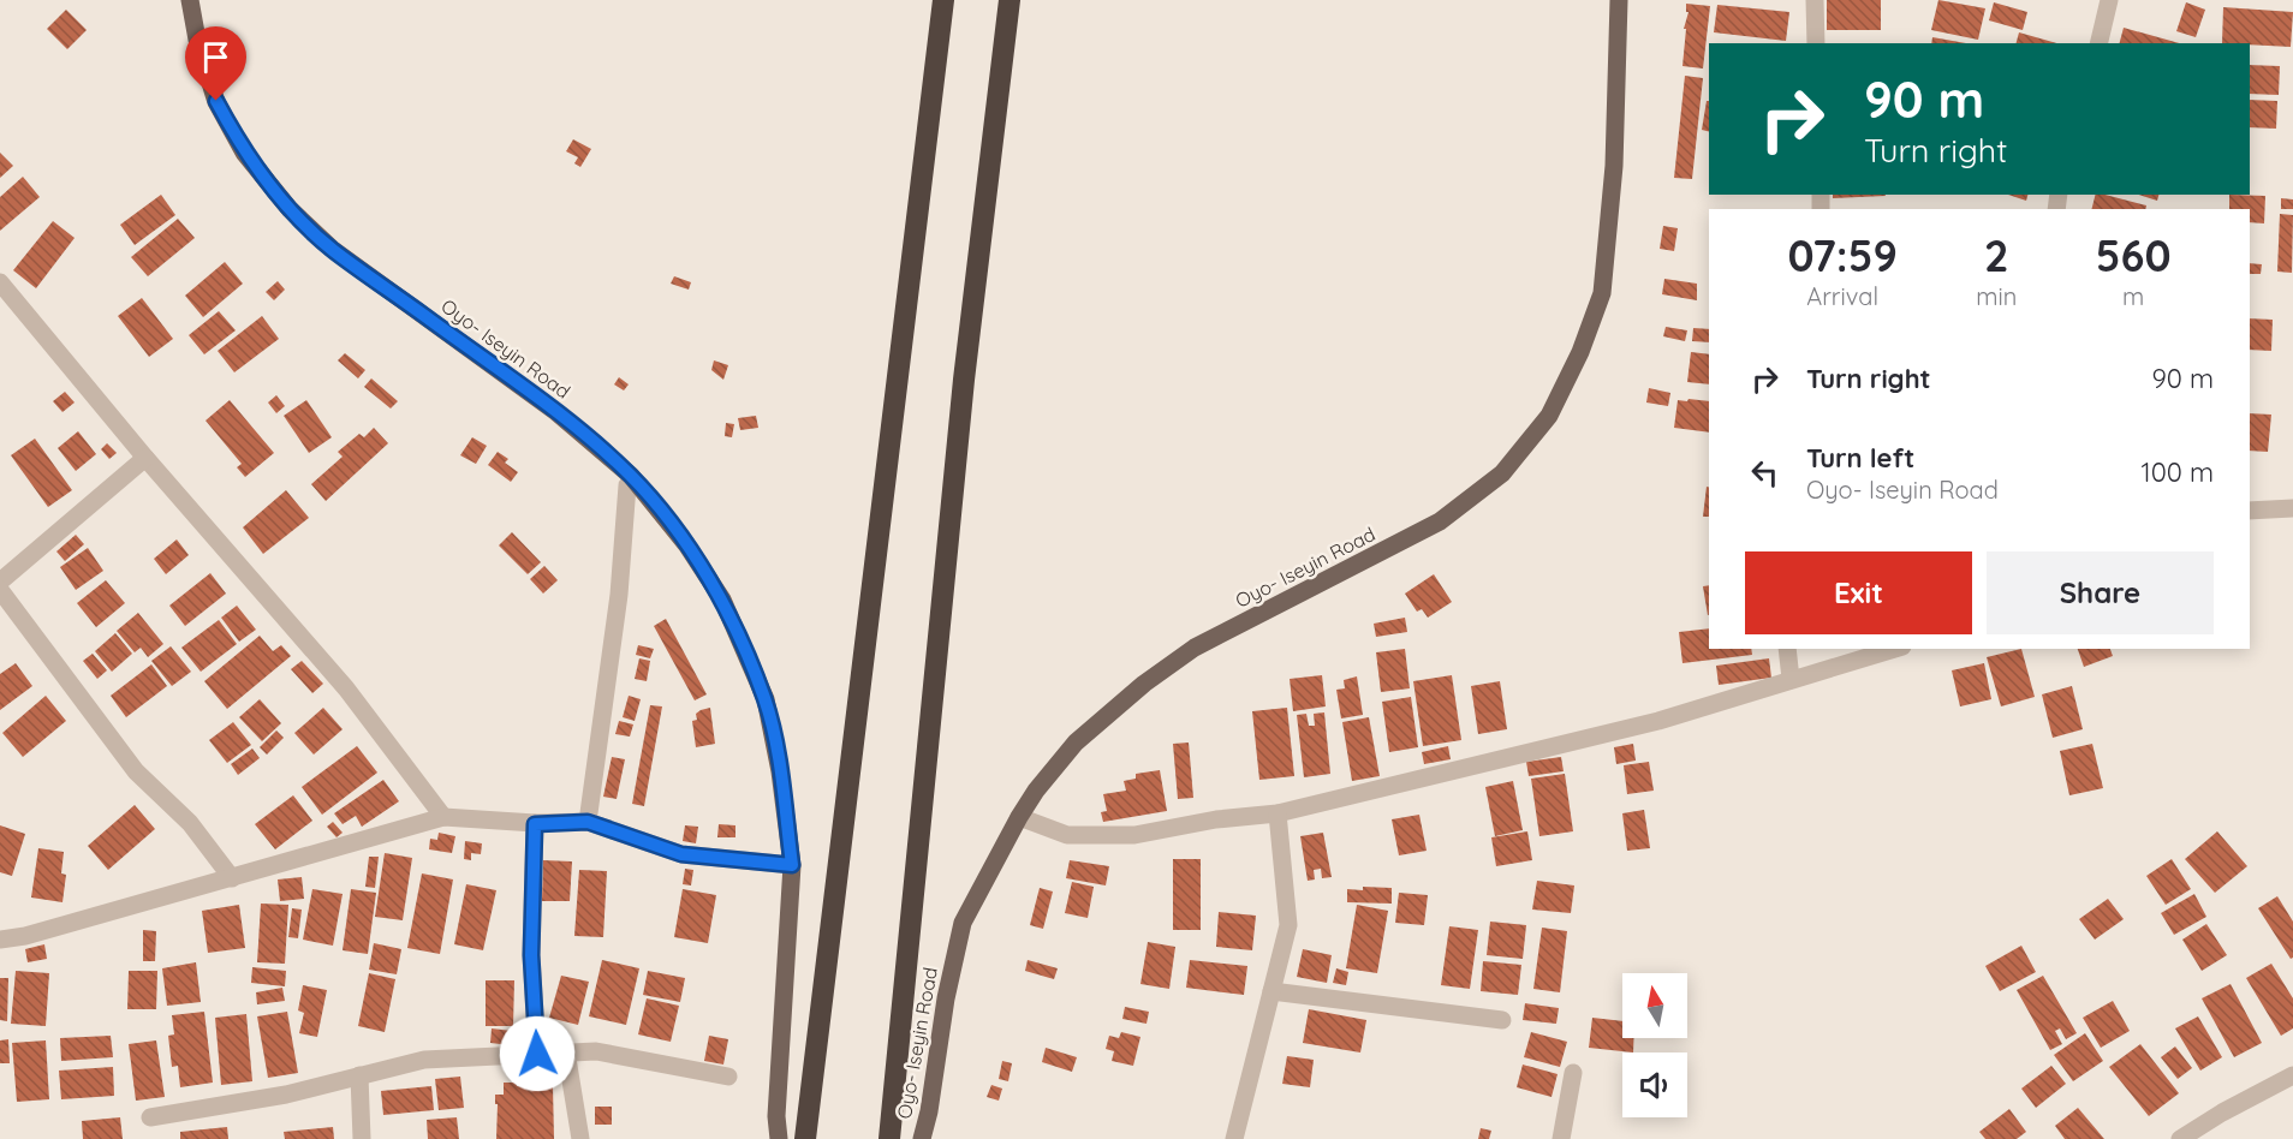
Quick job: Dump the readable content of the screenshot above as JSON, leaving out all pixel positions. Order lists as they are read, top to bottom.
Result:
{
  "streets": {
    "main road": ["Oyo- Iseyin Road"]
  },
  "north": "top",
  "page": {
    "turn": ["90 m", "Turn right"],
    "eta": [
      "07:59",
      "Arrival",
      "2",
      "min",
      "560",
      "m"
    ],
    "list": [
      {
        "name": "Turn right",
        "value": "90 m"
      },
      {
        "name": "Turn left",
        "note": "Oyo- Iseyin Road",
        "value": "100 m"
      }
    ],
    "buttons": ["Exit", "Share"]
  }
}
